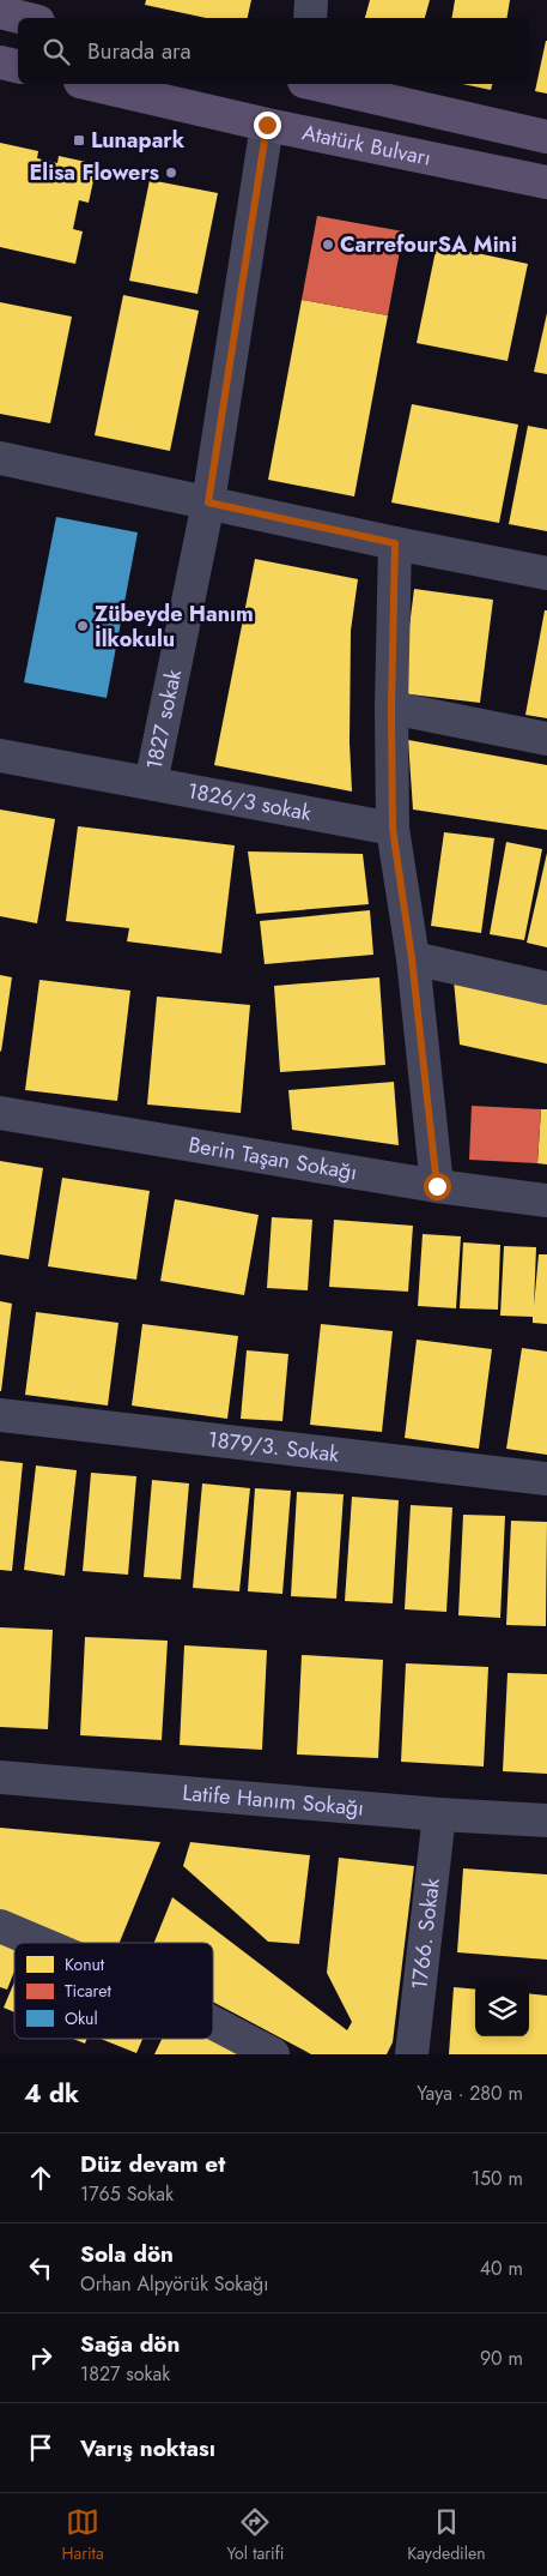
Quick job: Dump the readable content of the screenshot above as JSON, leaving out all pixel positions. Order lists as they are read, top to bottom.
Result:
{
  "streets": {
    "main road": ["Atatürk Bulvarı"],
    "street": [
      "1827 sokak",
      "1826/3 sokak",
      "Berin Taşan Sokağı",
      "1879/3. Sokak",
      "Latife Hanım Sokağı",
      "1766. Sokak"
    ]
  },
  "crossings": [
    ["Atatürk Bulvarı", "1827 sokak"],
    ["1827 sokak", "1826/3 sokak"],
    ["Latife Hanım Sokağı", "1766. Sokak"]
  ],
  "places": {
    "transit": ["Lunapark"],
    "other": ["Elisa Flowers", "CarrefourSA Mini", "Zübeyde Hanım İlkokulu"]
  },
  "legend": ["Konut", "Ticaret", "Okul"],
  "page": {
    "search": "Burada ara",
    "heading": ["4 dk", "Yaya · 280 m"],
    "list": [
      ["Düz devam et", "1765 Sokak", "150 m"],
      ["Sola dön", "Orhan Alpyörük Sokağı", "40 m"],
      ["Sağa dön", "1827 sokak", "90 m"],
      "Varış noktası"
    ],
    "nav": ["Harita", "Yol tarifi", "Kaydedilen"]
  }
}
